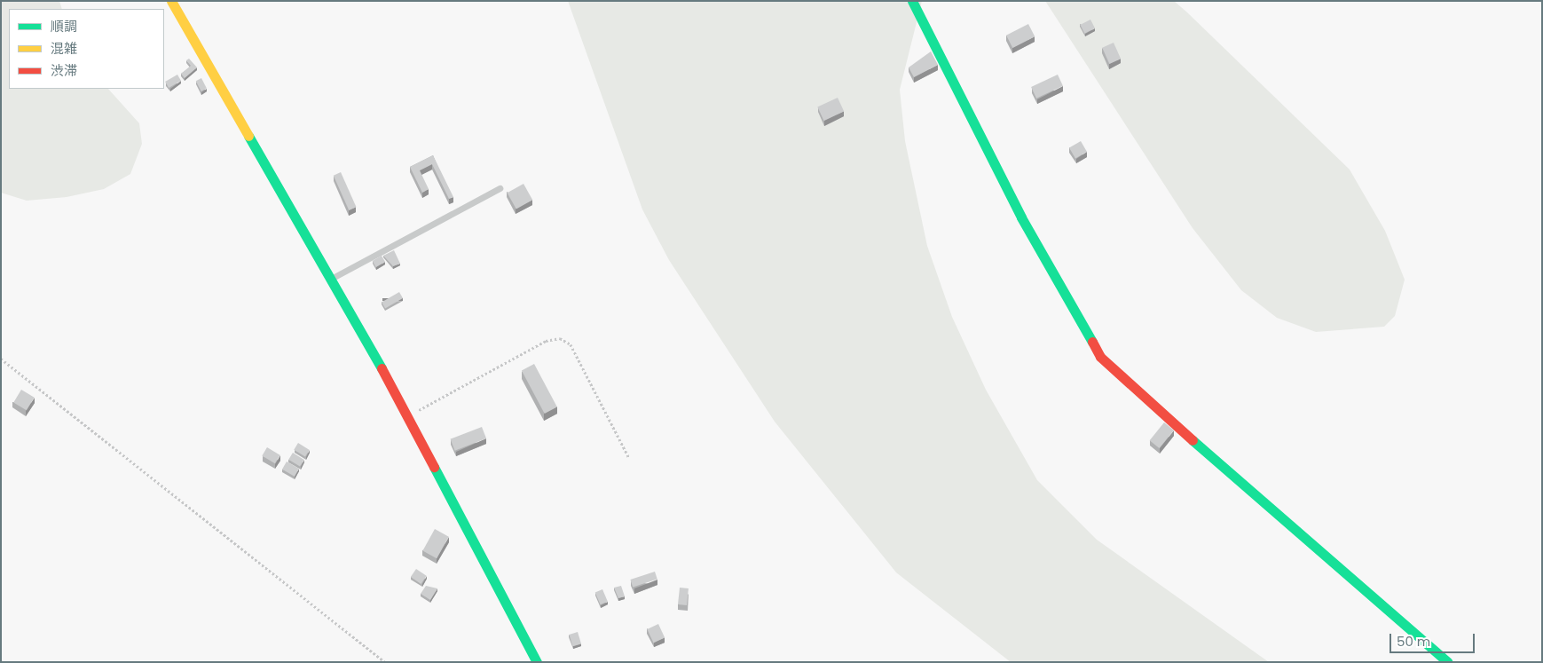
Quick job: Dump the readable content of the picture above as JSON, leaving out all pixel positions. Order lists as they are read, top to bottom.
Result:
{
  "legend": ["順調", "混雑", "渋滞"],
  "scale_bar": "50 m"
}
